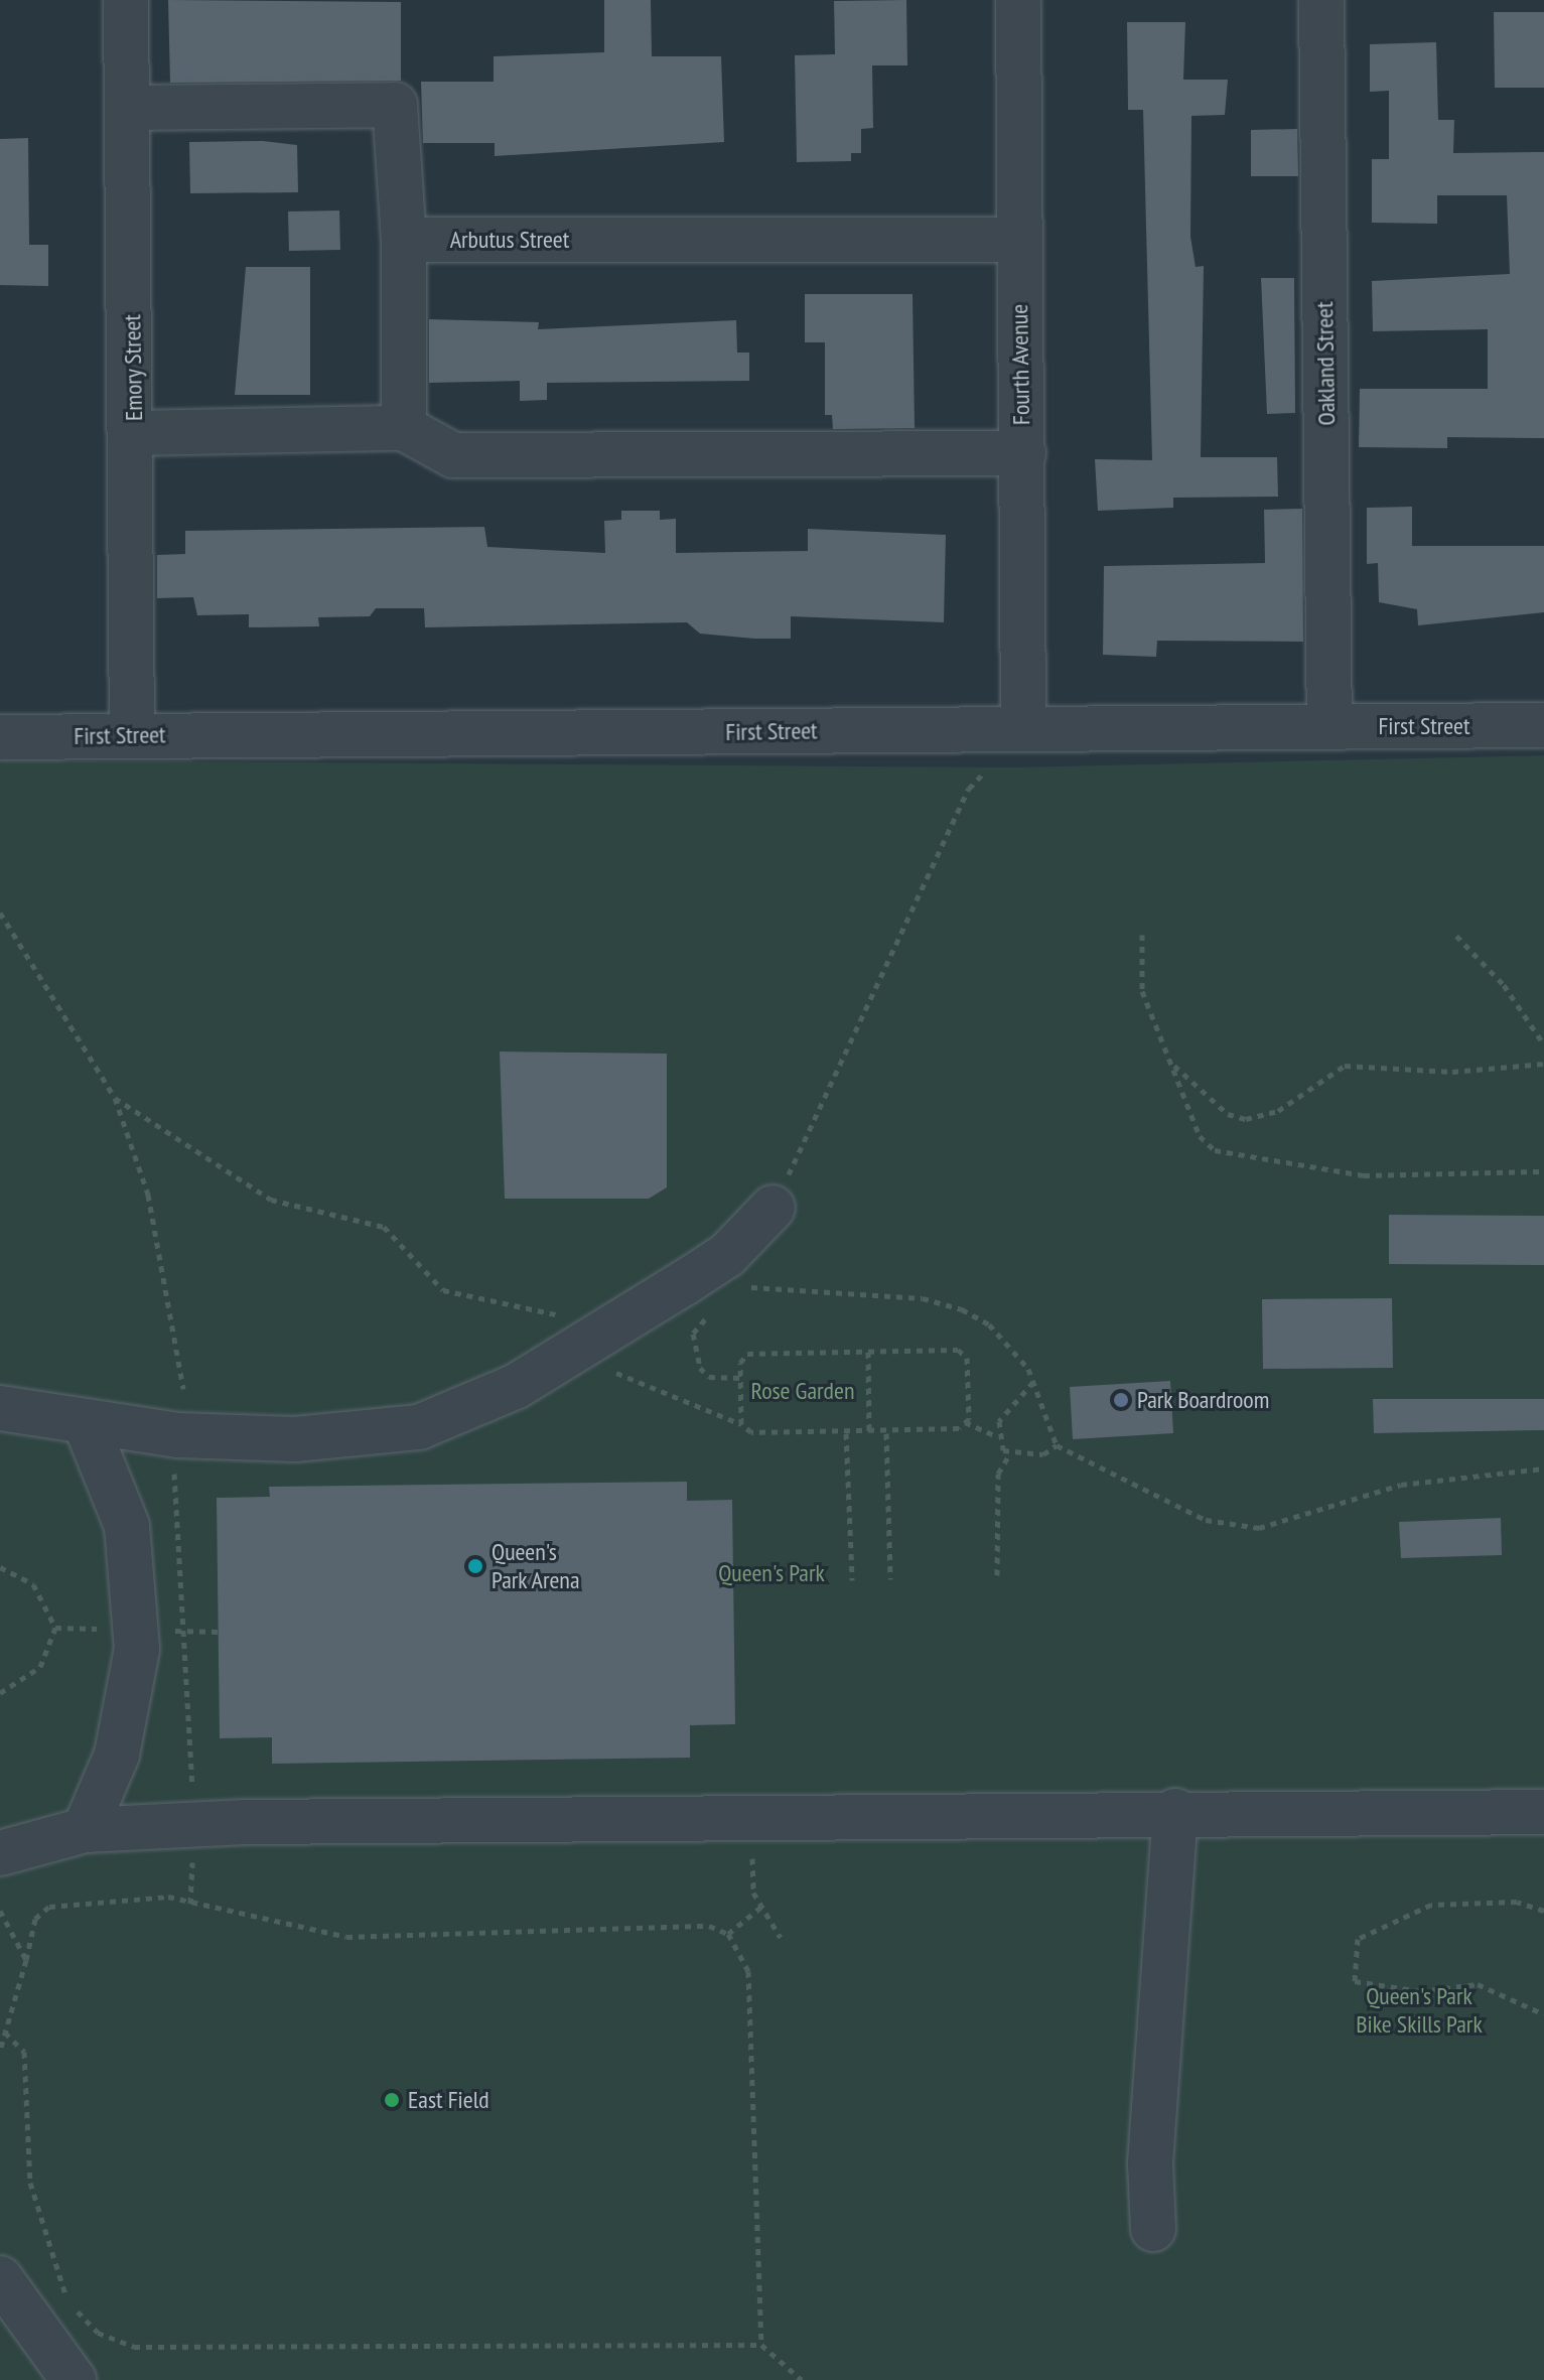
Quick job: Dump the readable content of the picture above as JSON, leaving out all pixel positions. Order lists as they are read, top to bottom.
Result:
{
  "streets": {
    "street": [
      "Arbutus Street",
      "Oakland Street",
      "Fourth Avenue",
      "Emory Street",
      "First Street"
    ]
  },
  "crossings": [
    ["Arbutus Street", "Fourth Avenue"],
    ["Oakland Street", "First Street"],
    ["Fourth Avenue", "First Street"],
    ["Emory Street", "First Street"]
  ],
  "parks": ["Rose Garden", "Queen's Park", "Queen's Park Bike Skills Park"],
  "places": ["Park Boardroom", "Queen's Park Arena", "East Field"]
}
